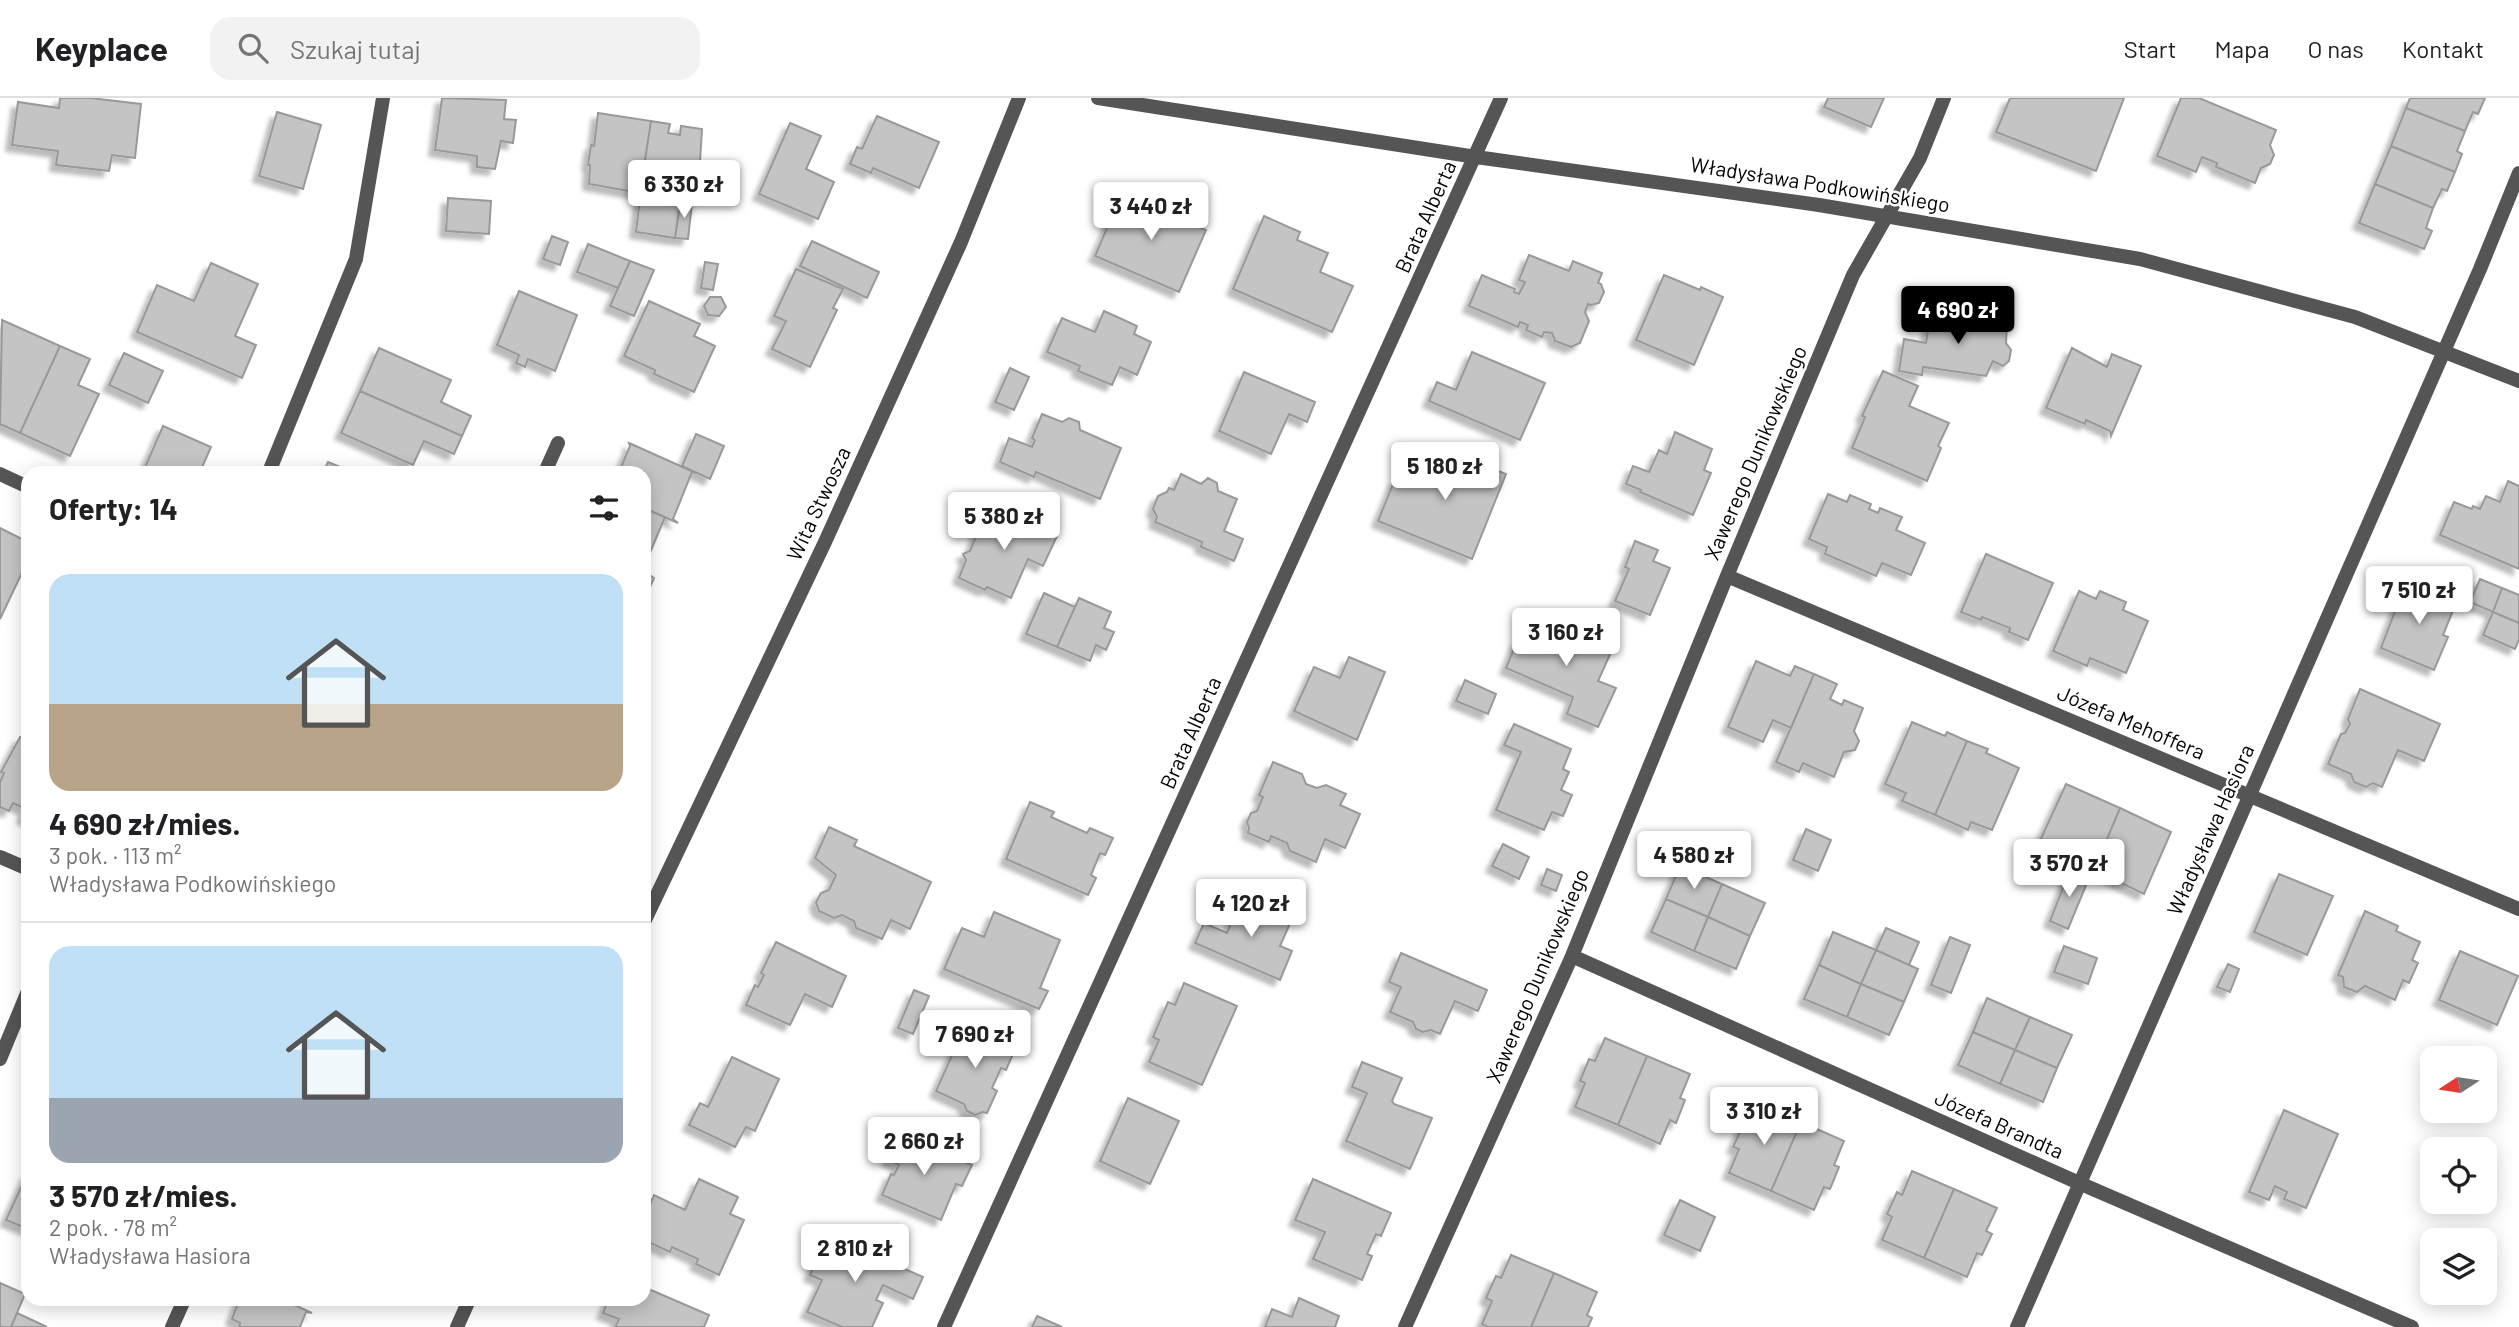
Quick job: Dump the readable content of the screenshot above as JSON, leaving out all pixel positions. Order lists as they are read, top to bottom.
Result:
{
  "streets": {
    "street": [
      "Władysława Podkowińskiego",
      "Brata Alberta",
      "Xawerego Dunikowskiego",
      "Wita Stwosza",
      "Józefa Mehoffera",
      "Władysława Hasiora",
      "Józefa Brandta"
    ]
  },
  "crossings": [
    ["Władysława Podkowińskiego", "Brata Alberta"],
    ["Władysława Podkowińskiego", "Xawerego Dunikowskiego"],
    ["Władysława Podkowińskiego", "Władysława Hasiora"],
    ["Xawerego Dunikowskiego", "Józefa Mehoffera"],
    ["Xawerego Dunikowskiego", "Józefa Brandta"],
    ["Józefa Mehoffera", "Władysława Hasiora"],
    ["Władysława Hasiora", "Józefa Brandta"]
  ],
  "north": "left",
  "page": {
    "header": "Keyplace",
    "search": "Szukaj tutaj",
    "nav": [
      "Start",
      "Mapa",
      "O nas",
      "Kontakt"
    ],
    "price": [
      "6 330 zł",
      "3 440 zł",
      "4 690 zł",
      "5 180 zł",
      "5 380 zł",
      "7 510 zł",
      "3 160 zł",
      "4 580 zł",
      "3 570 zł",
      "4 120 zł",
      "7 690 zł",
      "3 310 zł",
      "2 660 zł",
      "2 810 zł"
    ],
    "heading": "Oferty: 14",
    "list": [
      {
        "name": "4 690 zł/mies.",
        "note": "3 pok. · 113 m² · Władysława Podkowińskiego"
      },
      {
        "name": "3 570 zł/mies.",
        "note": "2 pok. · 78 m² · Władysława Hasiora"
      }
    ]
  }
}
